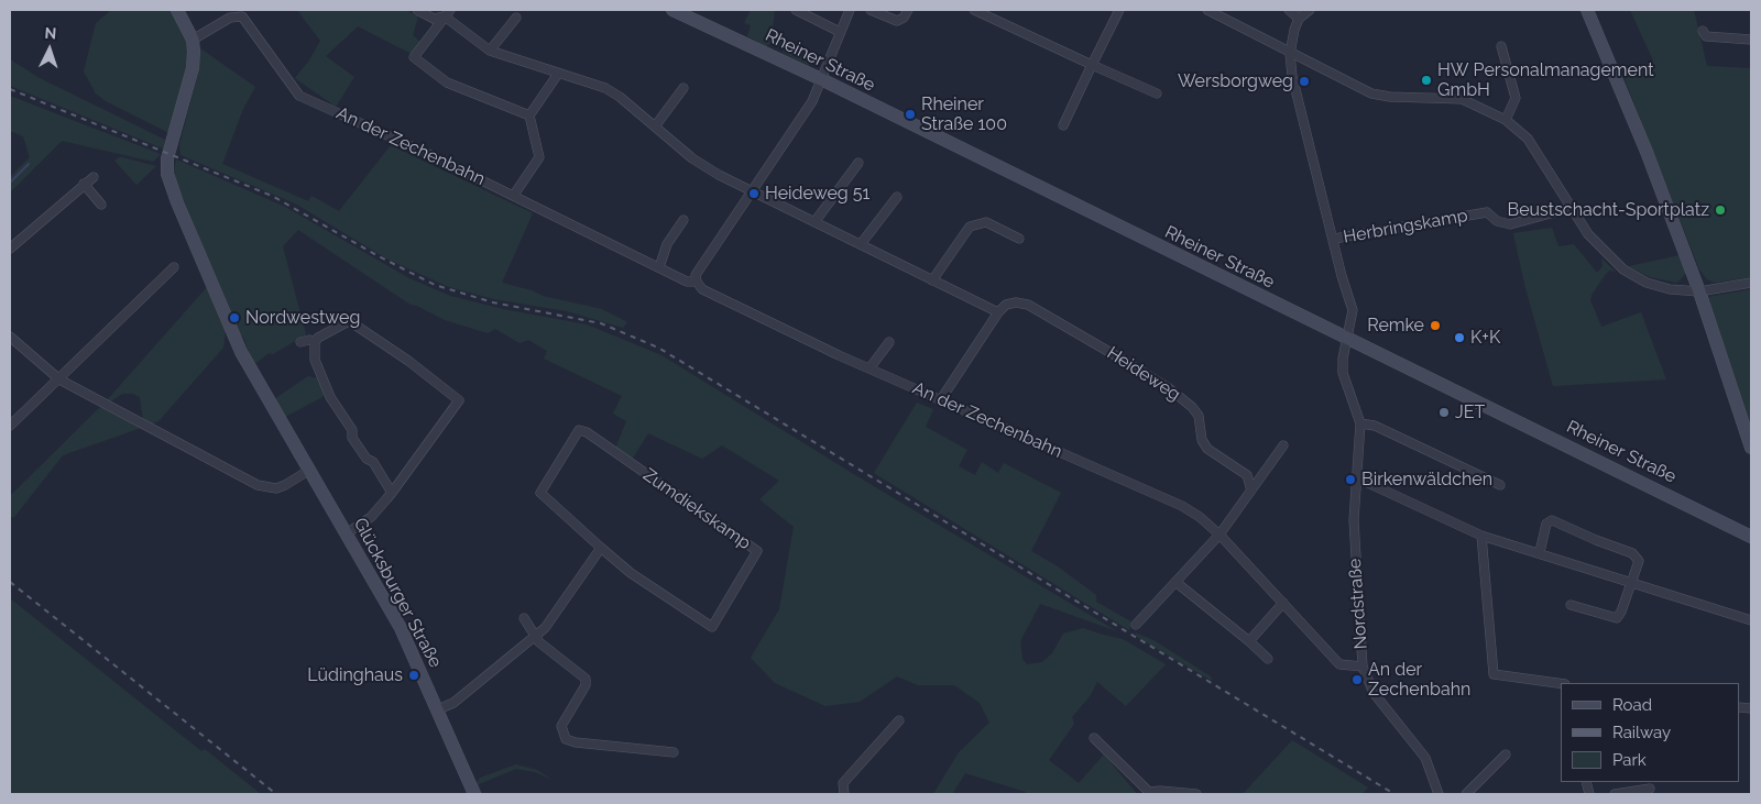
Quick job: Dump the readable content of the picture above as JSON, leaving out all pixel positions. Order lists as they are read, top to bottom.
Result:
{
  "streets": {
    "main road": ["Rheiner Straße", "Glücksburger Straße"],
    "street": [
      "An der Zechenbahn",
      "Herbringskamp",
      "Heideweg",
      "Zumdiekskamp",
      "Nordstraße"
    ]
  },
  "crossings": [
    ["Rheiner Straße", "Nordstraße"],
    ["An der Zechenbahn", "Glücksburger Straße"],
    ["An der Zechenbahn", "Nordstraße"]
  ],
  "places": [
    "HW Personalmanagement GmbH",
    "Wersborgweg",
    "Rheiner Straße 100",
    "Heideweg 51",
    "Beustschacht-Sportplatz",
    "Nordwestweg",
    "Remke",
    "K+K",
    "JET",
    "Birkenwäldchen",
    "Lüdinghaus",
    "An der Zechenbahn"
  ],
  "legend": ["Road", "Railway", "Park"],
  "north": "top"
}
